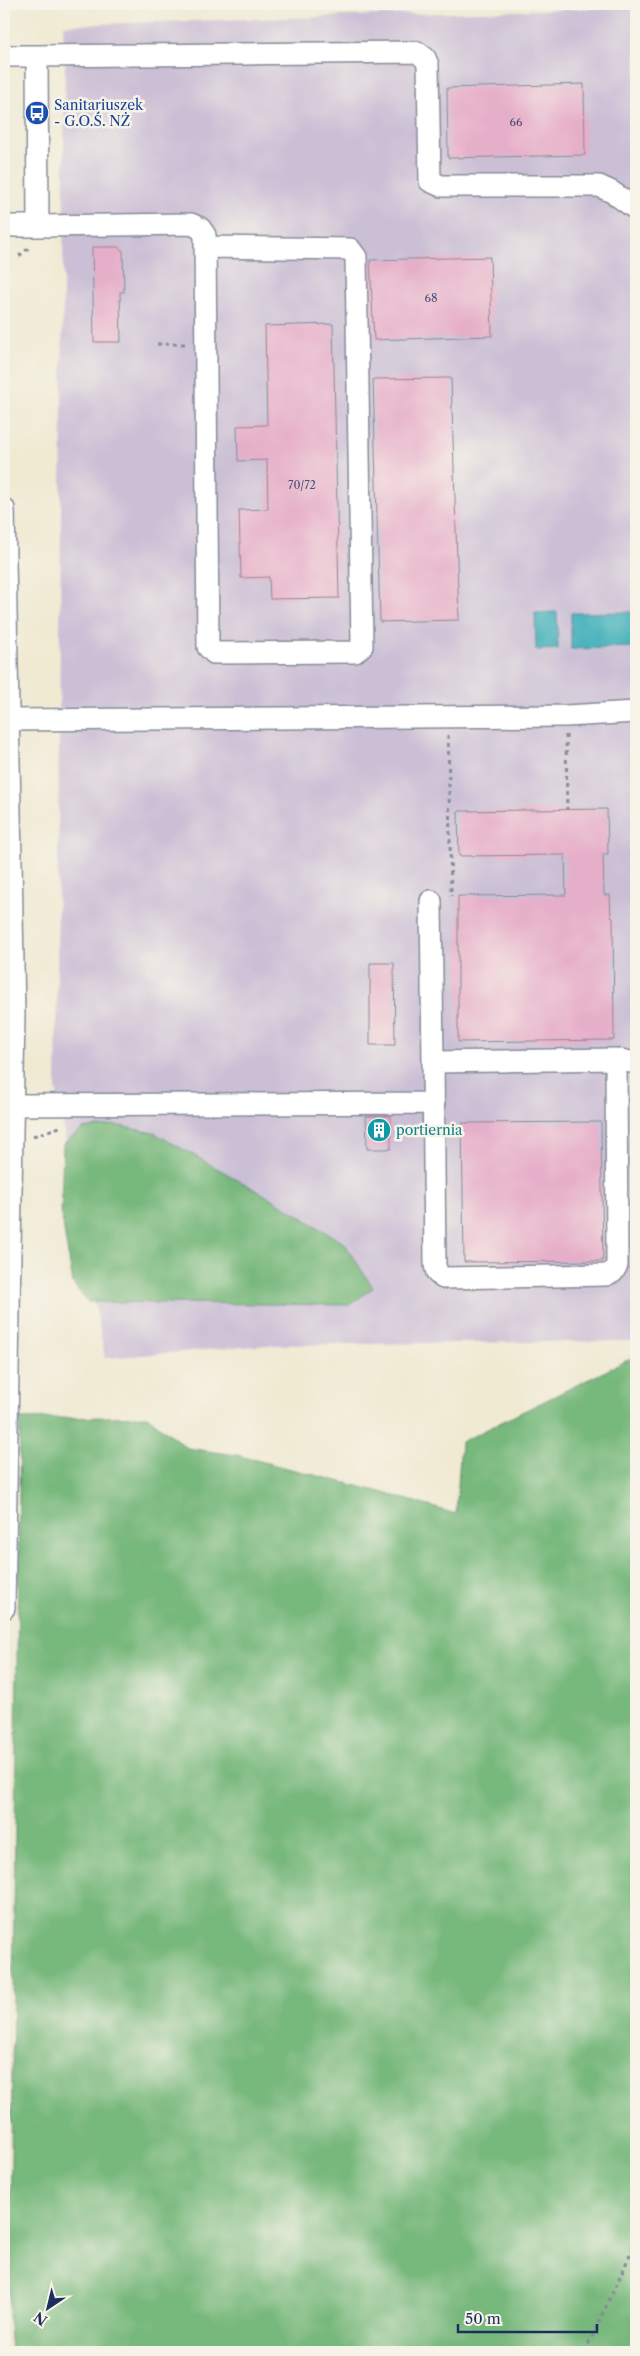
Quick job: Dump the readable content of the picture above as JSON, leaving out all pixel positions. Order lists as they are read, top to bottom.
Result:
{
  "places": {
    "bus stop": ["Sanitariuszek - G.O.Ś. NŻ"],
    "building": ["portiernia"]
  },
  "house_numbers": ["66", "68", "70/72"],
  "scale_bar": "50 m",
  "north": "bottom left"
}
